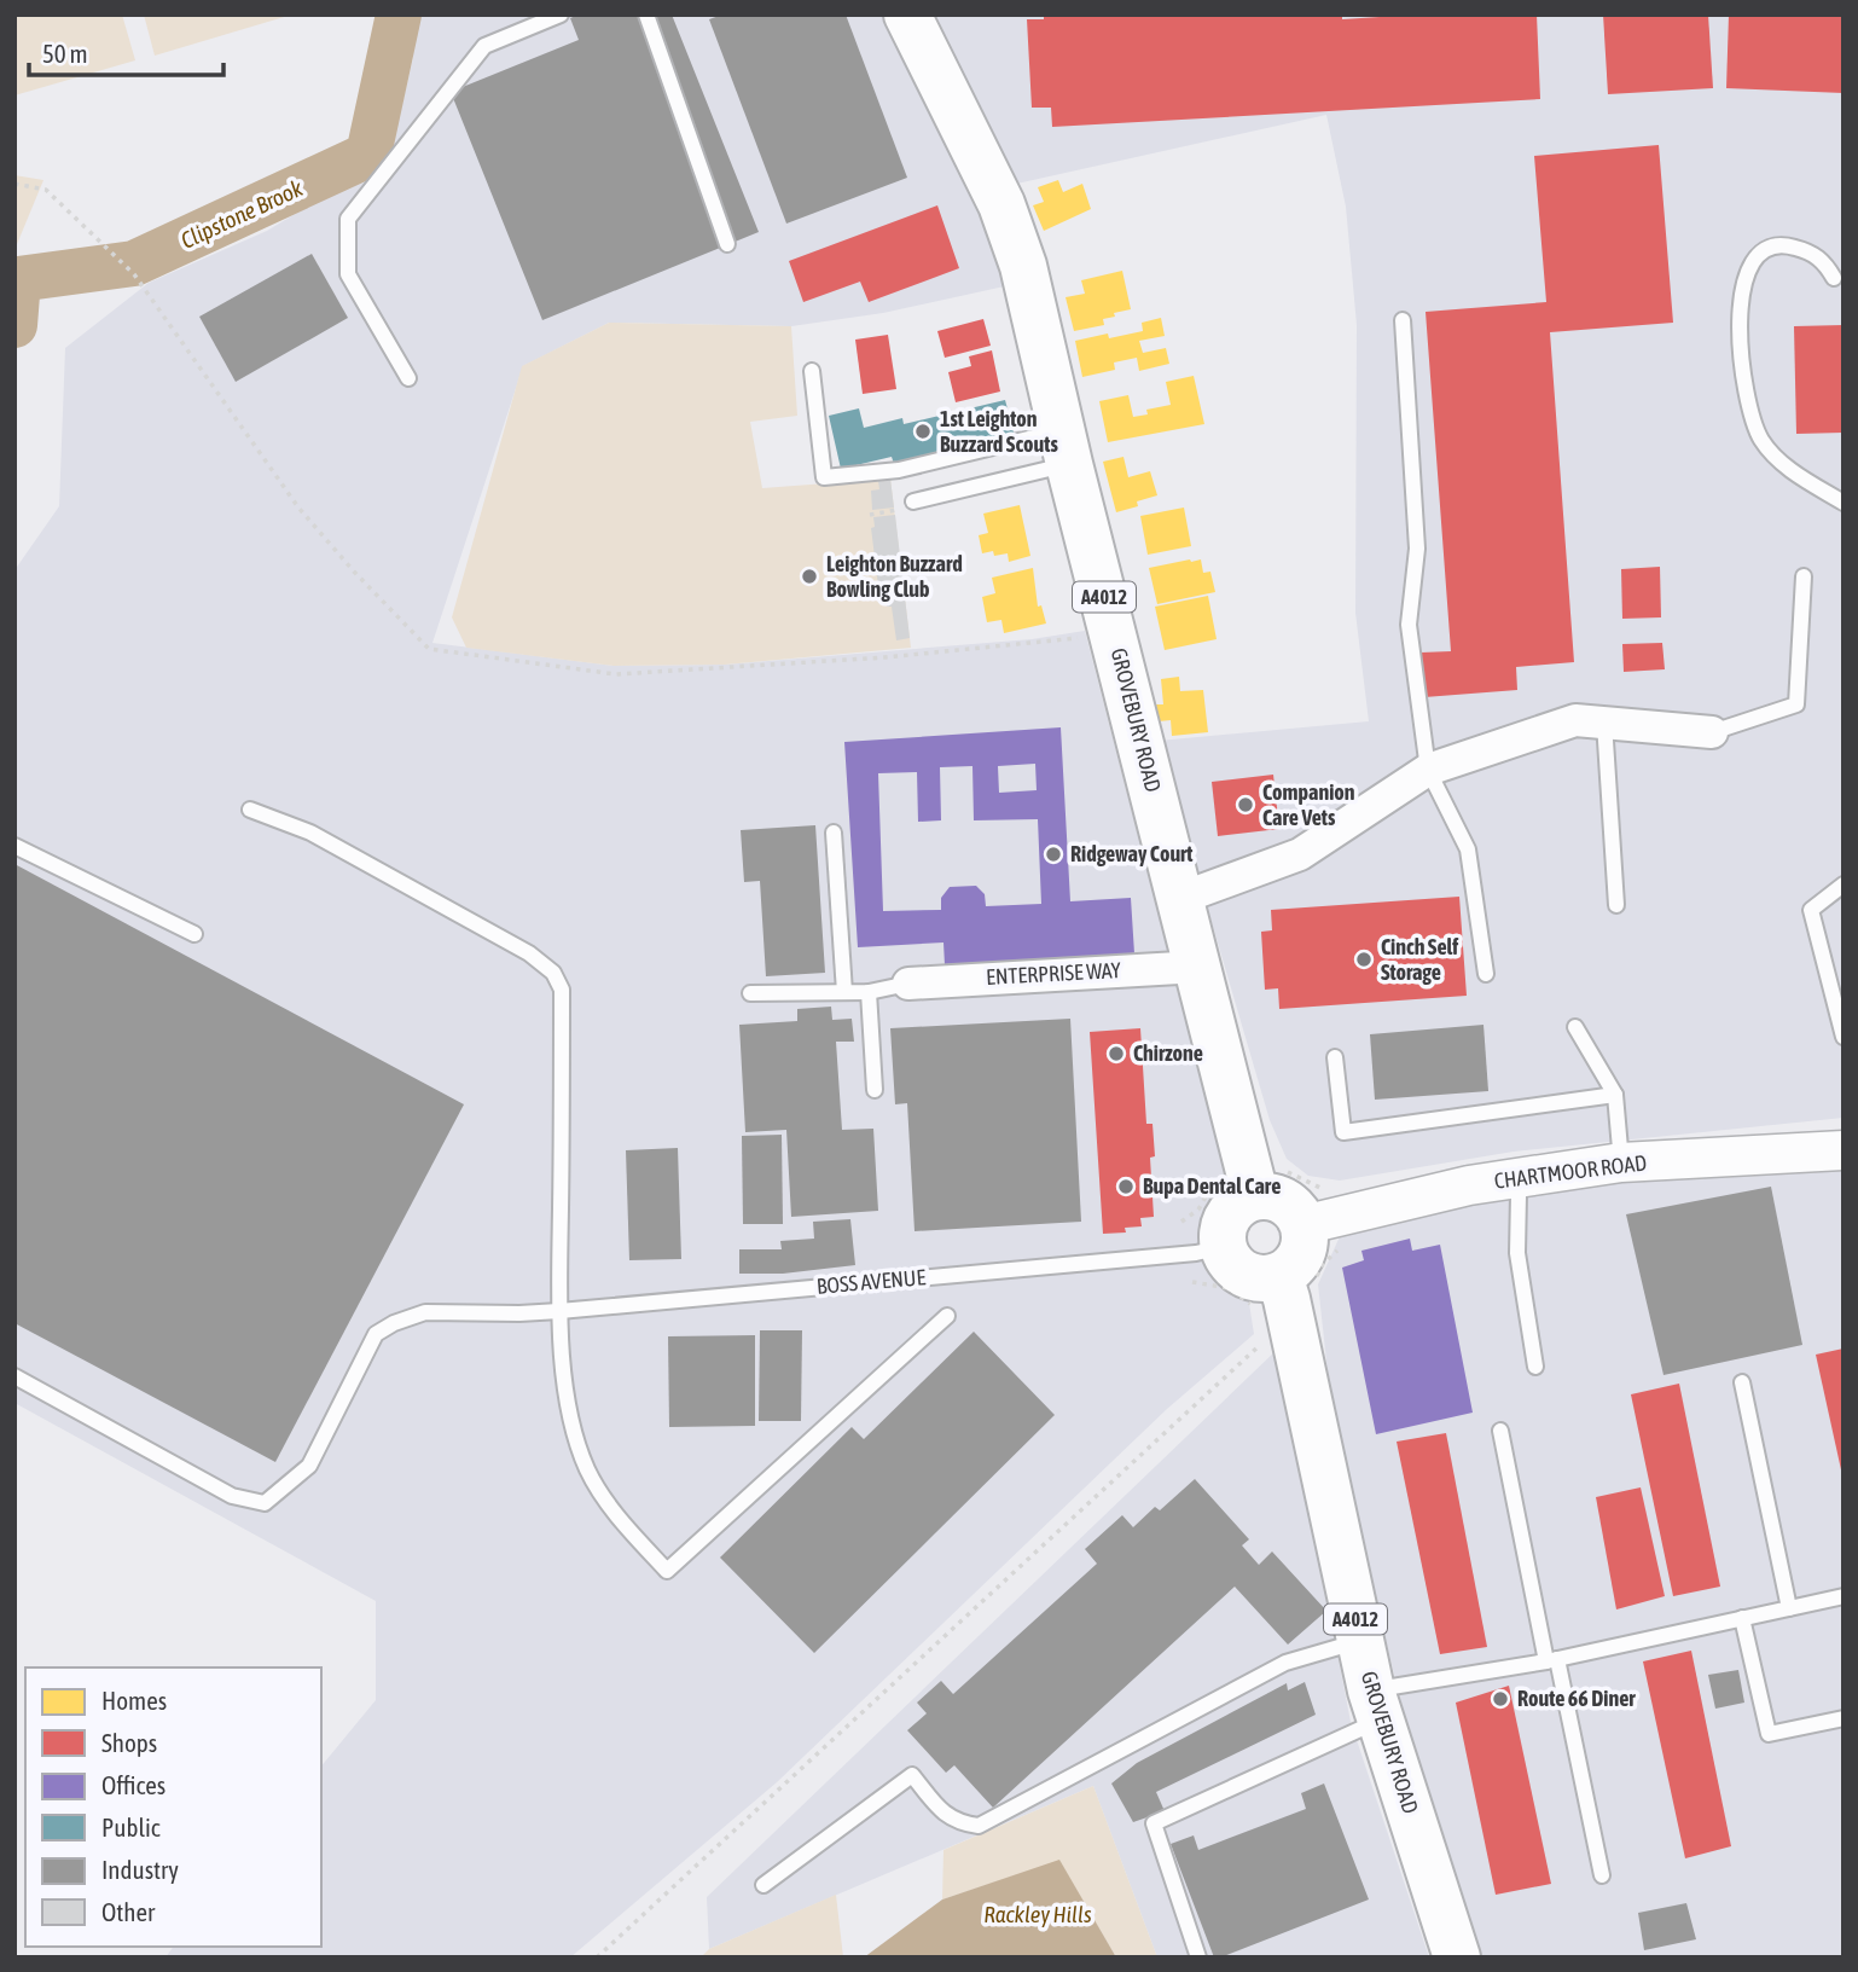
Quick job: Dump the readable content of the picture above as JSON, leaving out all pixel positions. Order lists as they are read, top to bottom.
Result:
{
  "streets": {
    "main road": ["A4012", "GROVEBURY ROAD"],
    "street": ["ENTERPRISE WAY", "CHARTMOOR ROAD"],
    "lane": ["BOSS AVENUE"]
  },
  "crossings": [
    ["GROVEBURY ROAD", "ENTERPRISE WAY"],
    ["GROVEBURY ROAD", "CHARTMOOR ROAD"],
    ["GROVEBURY ROAD", "BOSS AVENUE"],
    ["CHARTMOOR ROAD", "BOSS AVENUE"]
  ],
  "water": ["Clipstone Brook", "Rackley Hills"],
  "places": [
    "1st Leighton Buzzard Scouts",
    "Leighton Buzzard Bowling Club",
    "Companion Care Vets",
    "Ridgeway Court",
    "Cinch Self Storage",
    "Chirzone",
    "Bupa Dental Care",
    "Route 66 Diner"
  ],
  "legend": [
    "Homes",
    "Shops",
    "Offices",
    "Public",
    "Industry",
    "Other"
  ],
  "scale_bar": "50 m"
}
